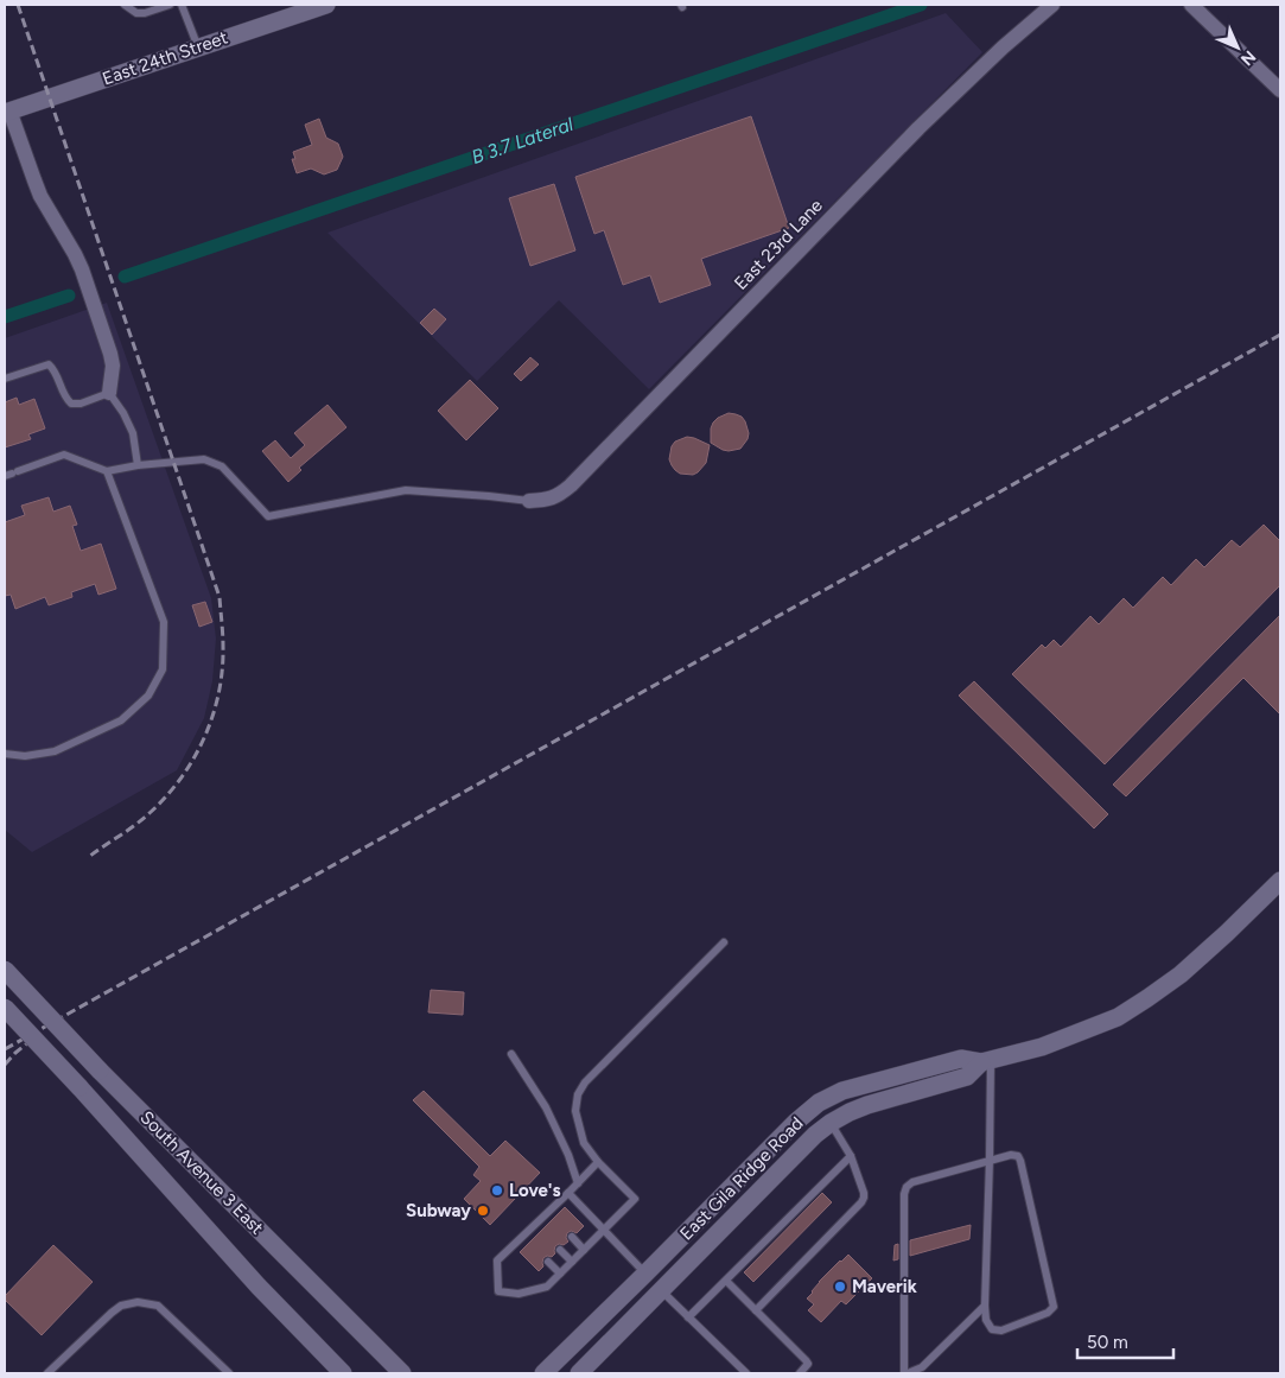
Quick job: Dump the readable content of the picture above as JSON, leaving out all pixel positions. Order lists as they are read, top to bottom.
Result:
{
  "streets": {
    "street": [
      "East 24th Street",
      "East 23rd Lane",
      "South Avenue 3 East",
      "East Gila Ridge Road"
    ]
  },
  "water": ["B 3.7 Lateral"],
  "places": ["Love's", "Subway", "Maverik"],
  "scale_bar": "50 m",
  "north": "bottom right"
}
